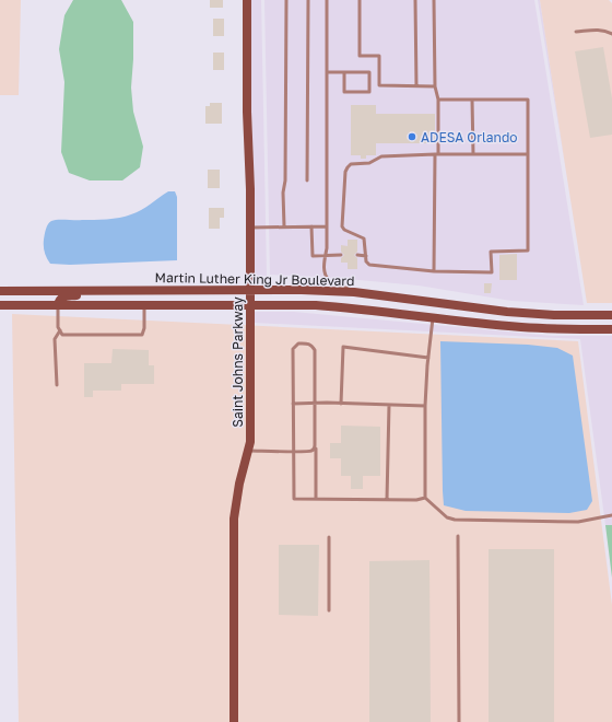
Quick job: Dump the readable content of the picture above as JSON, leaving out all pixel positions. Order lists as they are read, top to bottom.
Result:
{
  "streets": {
    "main road": ["Martin Luther King Jr Boulevard", "Saint Johns Parkway"]
  },
  "crossings": [
    ["Martin Luther King Jr Boulevard", "Saint Johns Parkway"]
  ],
  "places": ["ADESA Orlando"]
}
